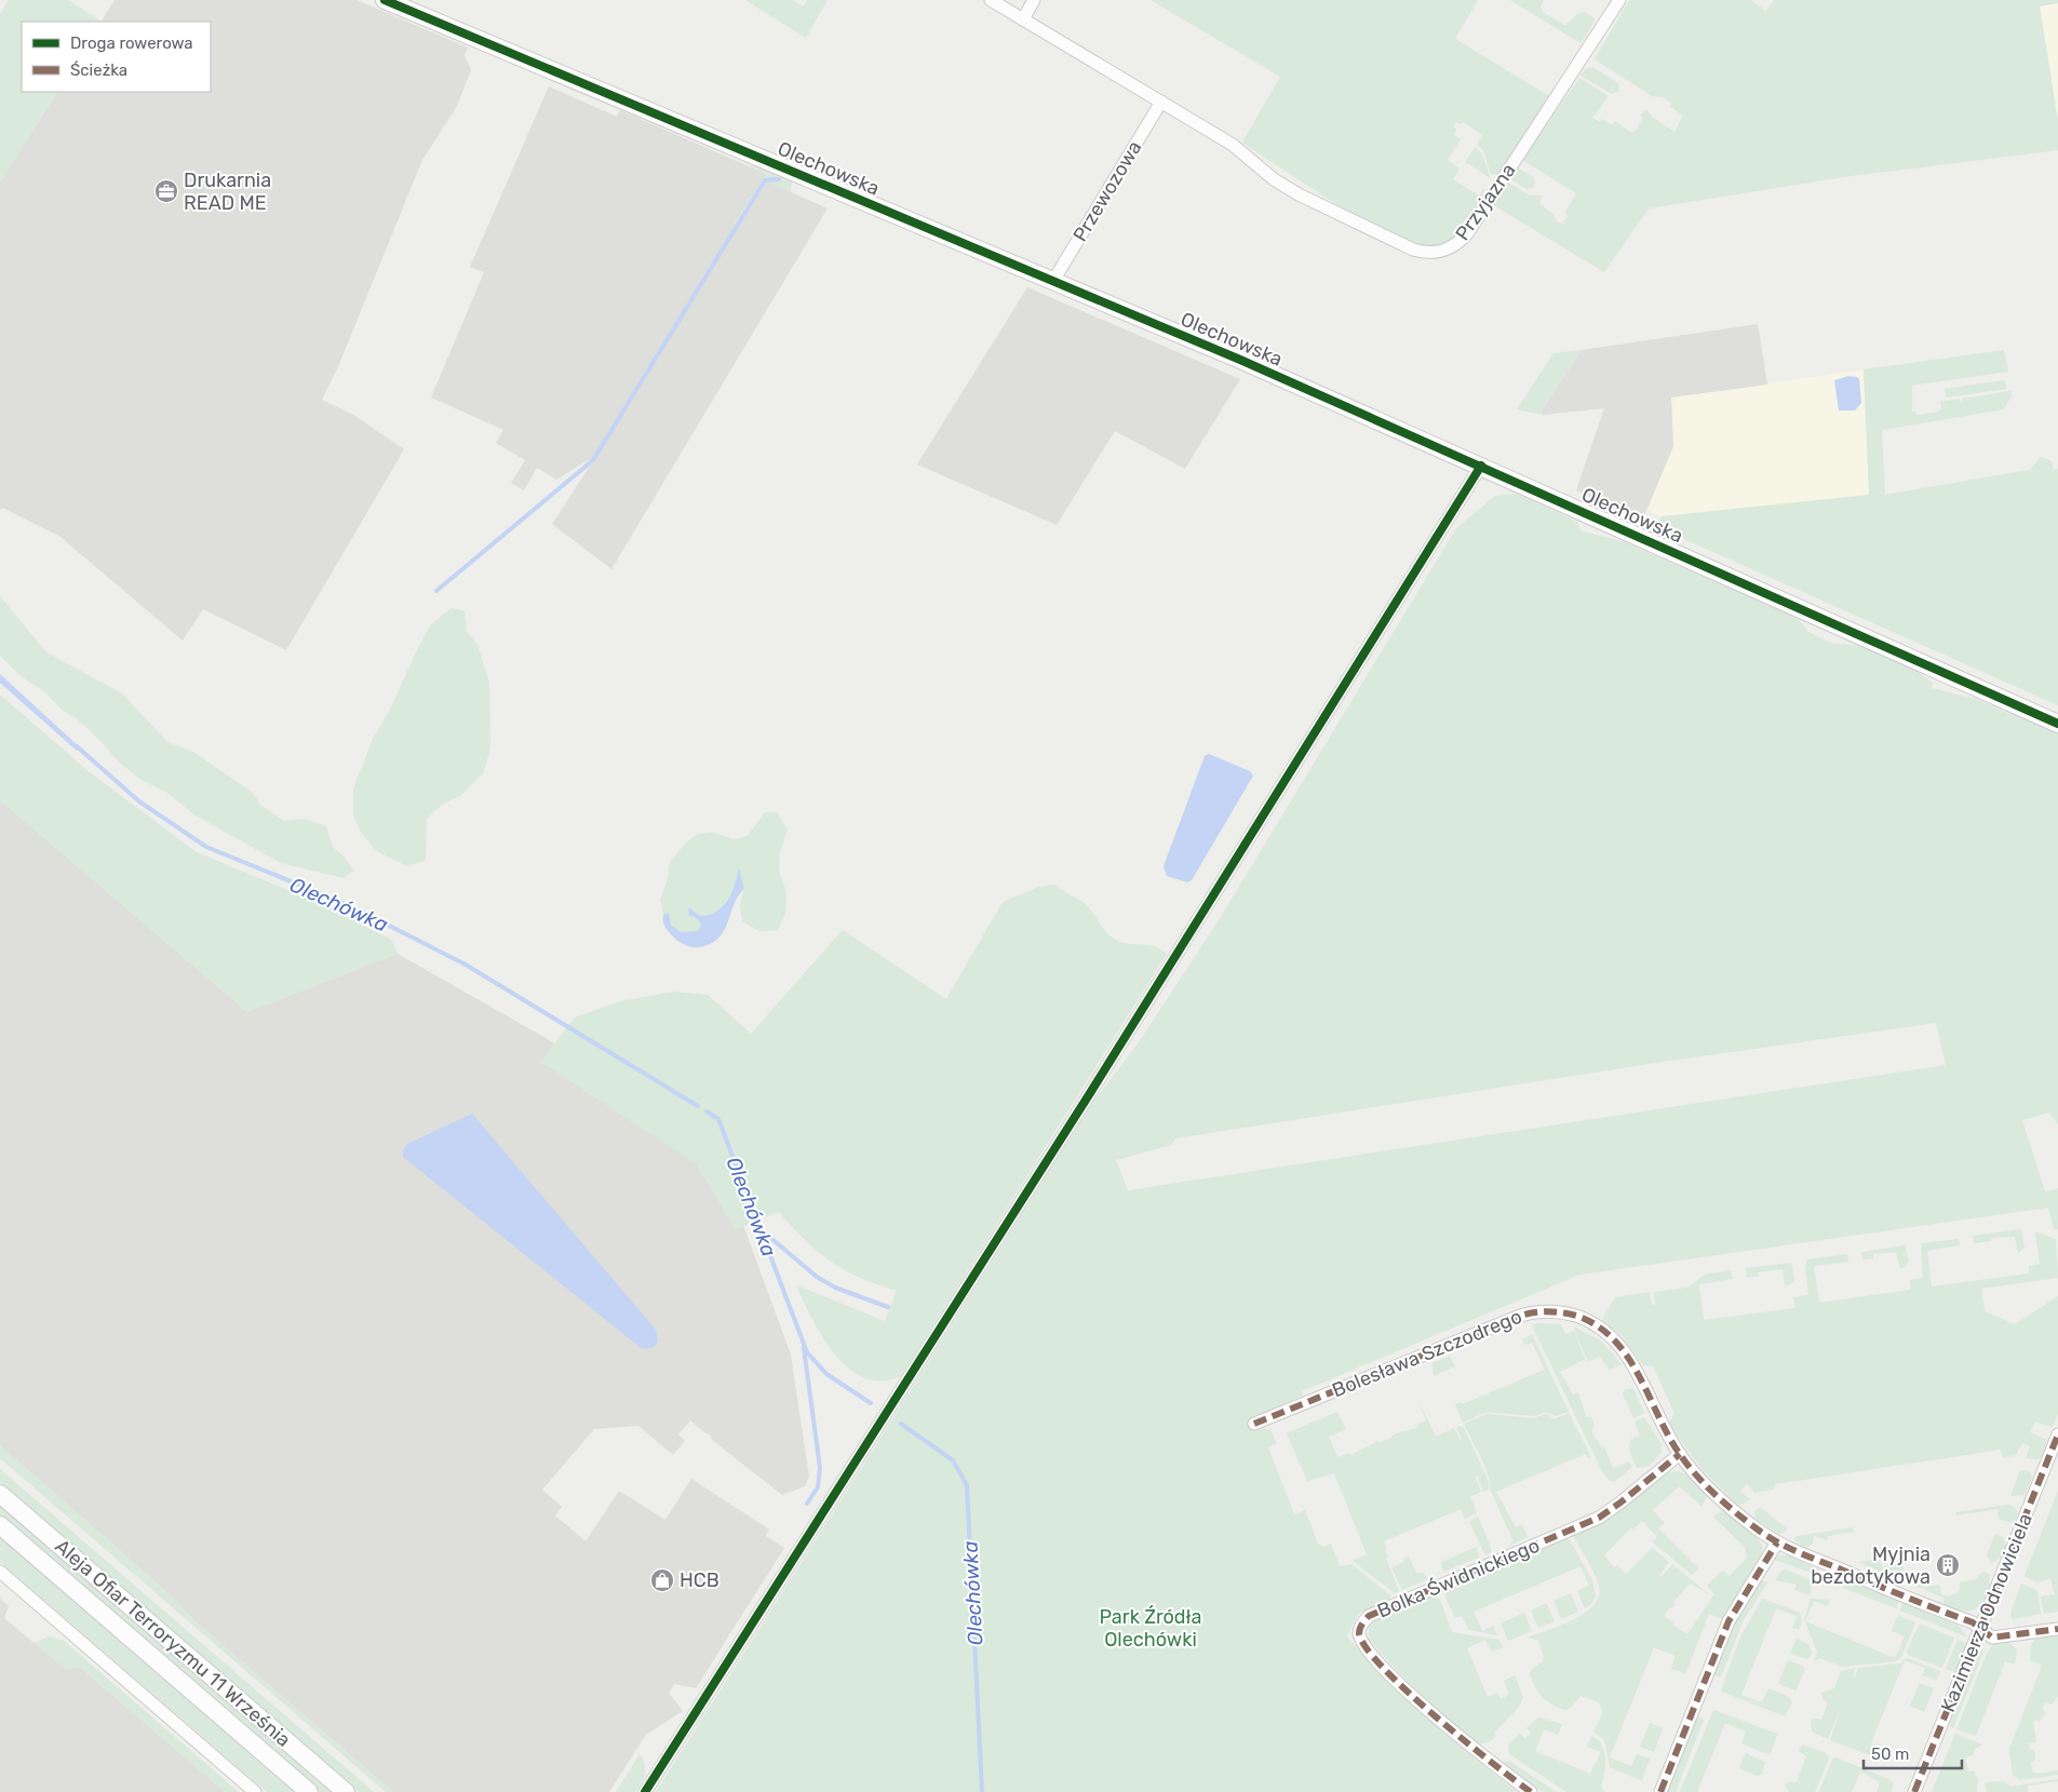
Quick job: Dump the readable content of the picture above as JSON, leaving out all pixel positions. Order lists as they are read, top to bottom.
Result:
{
  "streets": {
    "street": [
      "Olechowska",
      "Przewozowa",
      "Przyjazna",
      "Bolesława Szczodrego",
      "Bolka Świdnickiego",
      "Kazimierza Odnowiciela",
      "Aleja Ofiar Terroryzmu 11 Września"
    ]
  },
  "crossings": [
    ["Olechowska", "Przewozowa"],
    ["Przewozowa", "Przyjazna"],
    ["Bolesława Szczodrego", "Bolka Świdnickiego"],
    ["Bolesława Szczodrego", "Kazimierza Odnowiciela"]
  ],
  "water": ["Olechówka"],
  "parks": ["Park Źródła Olechówki"],
  "places": {
    "office": ["Drukarnia READ ME"],
    "building": ["Myjnia bezdotykowa"],
    "shop": ["HCB"]
  },
  "legend": ["Droga rowerowa", "Ścieżka"],
  "scale_bar": "50 m"
}
